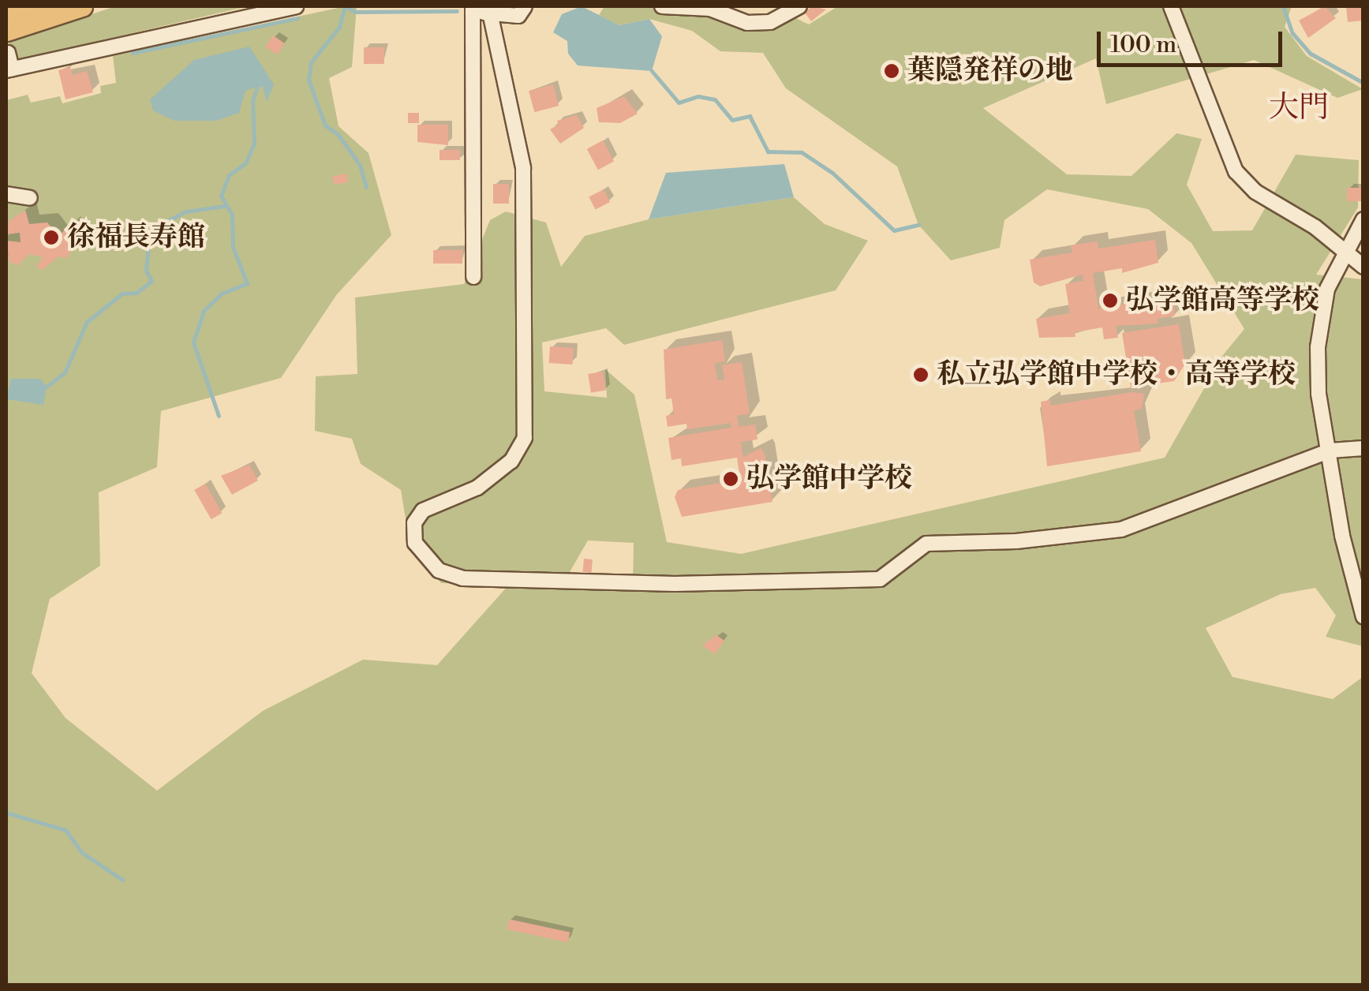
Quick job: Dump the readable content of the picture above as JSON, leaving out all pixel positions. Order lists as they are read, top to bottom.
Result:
{
  "districts": ["大門"],
  "places": [
    "葉隠発祥の地",
    "徐福長寿館",
    "弘学館高等学校",
    "私立弘学館中学校・高等学校",
    "弘学館中学校"
  ],
  "scale_bar": "100 m"
}
